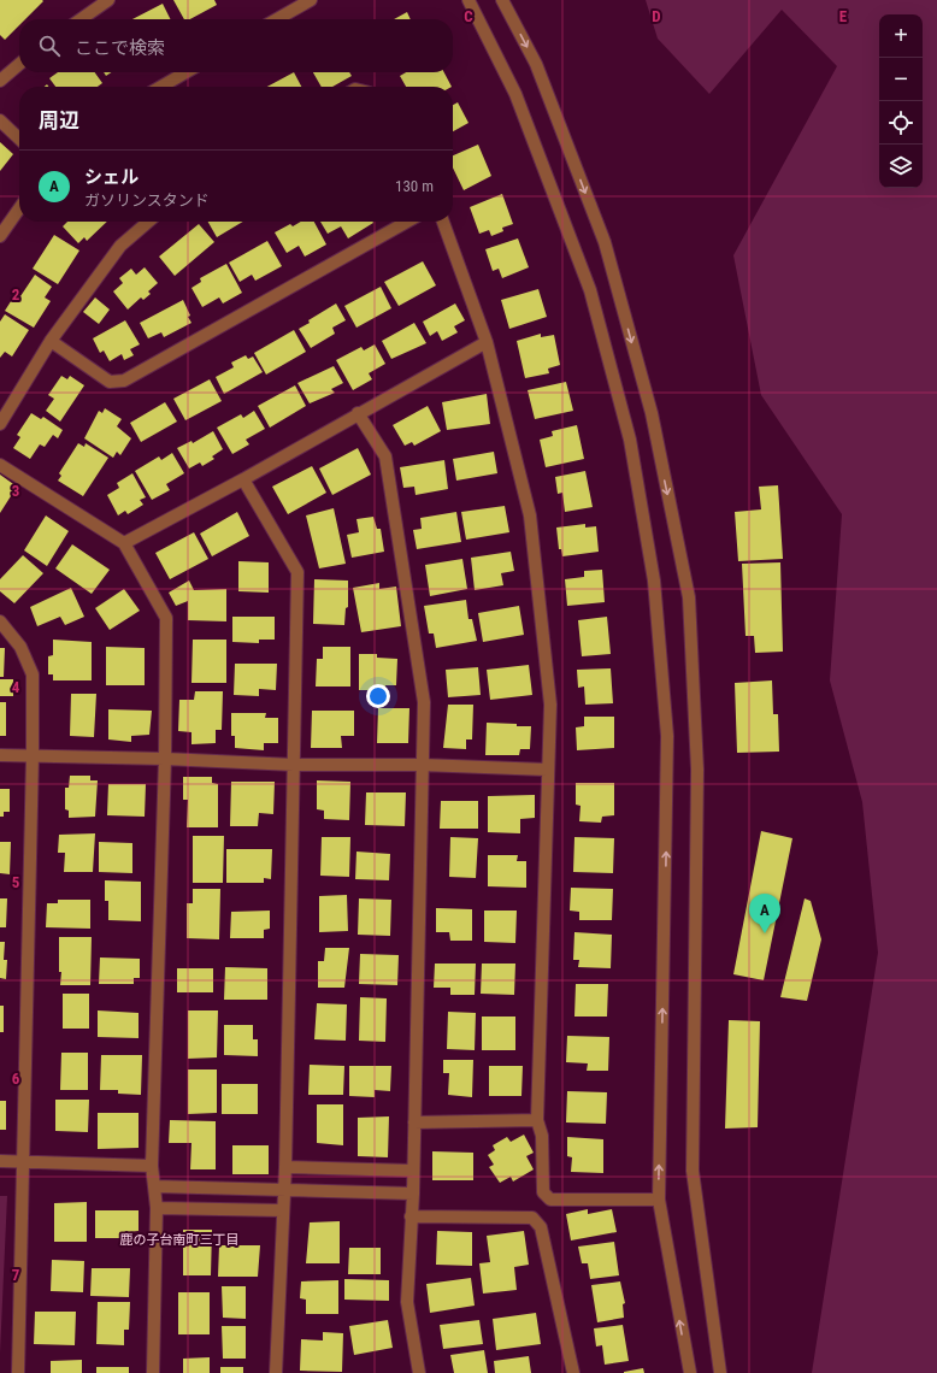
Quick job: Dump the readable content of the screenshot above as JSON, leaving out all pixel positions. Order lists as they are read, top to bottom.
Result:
{
  "districts": ["鹿の子台南町三丁目"],
  "page": {
    "map_buttons": ["+", "−"],
    "search": "ここで検索",
    "heading": "周辺",
    "list": [
      {
        "mark": "A",
        "name": "シェル",
        "note": "ガソリンスタンド",
        "value": "130 m"
      }
    ],
    "pins": "A"
  },
  "grid": {
    "columns": ["C", "D", "E"],
    "rows": [
      "2",
      "3",
      "4",
      "5",
      "6",
      "7"
    ]
  }
}
